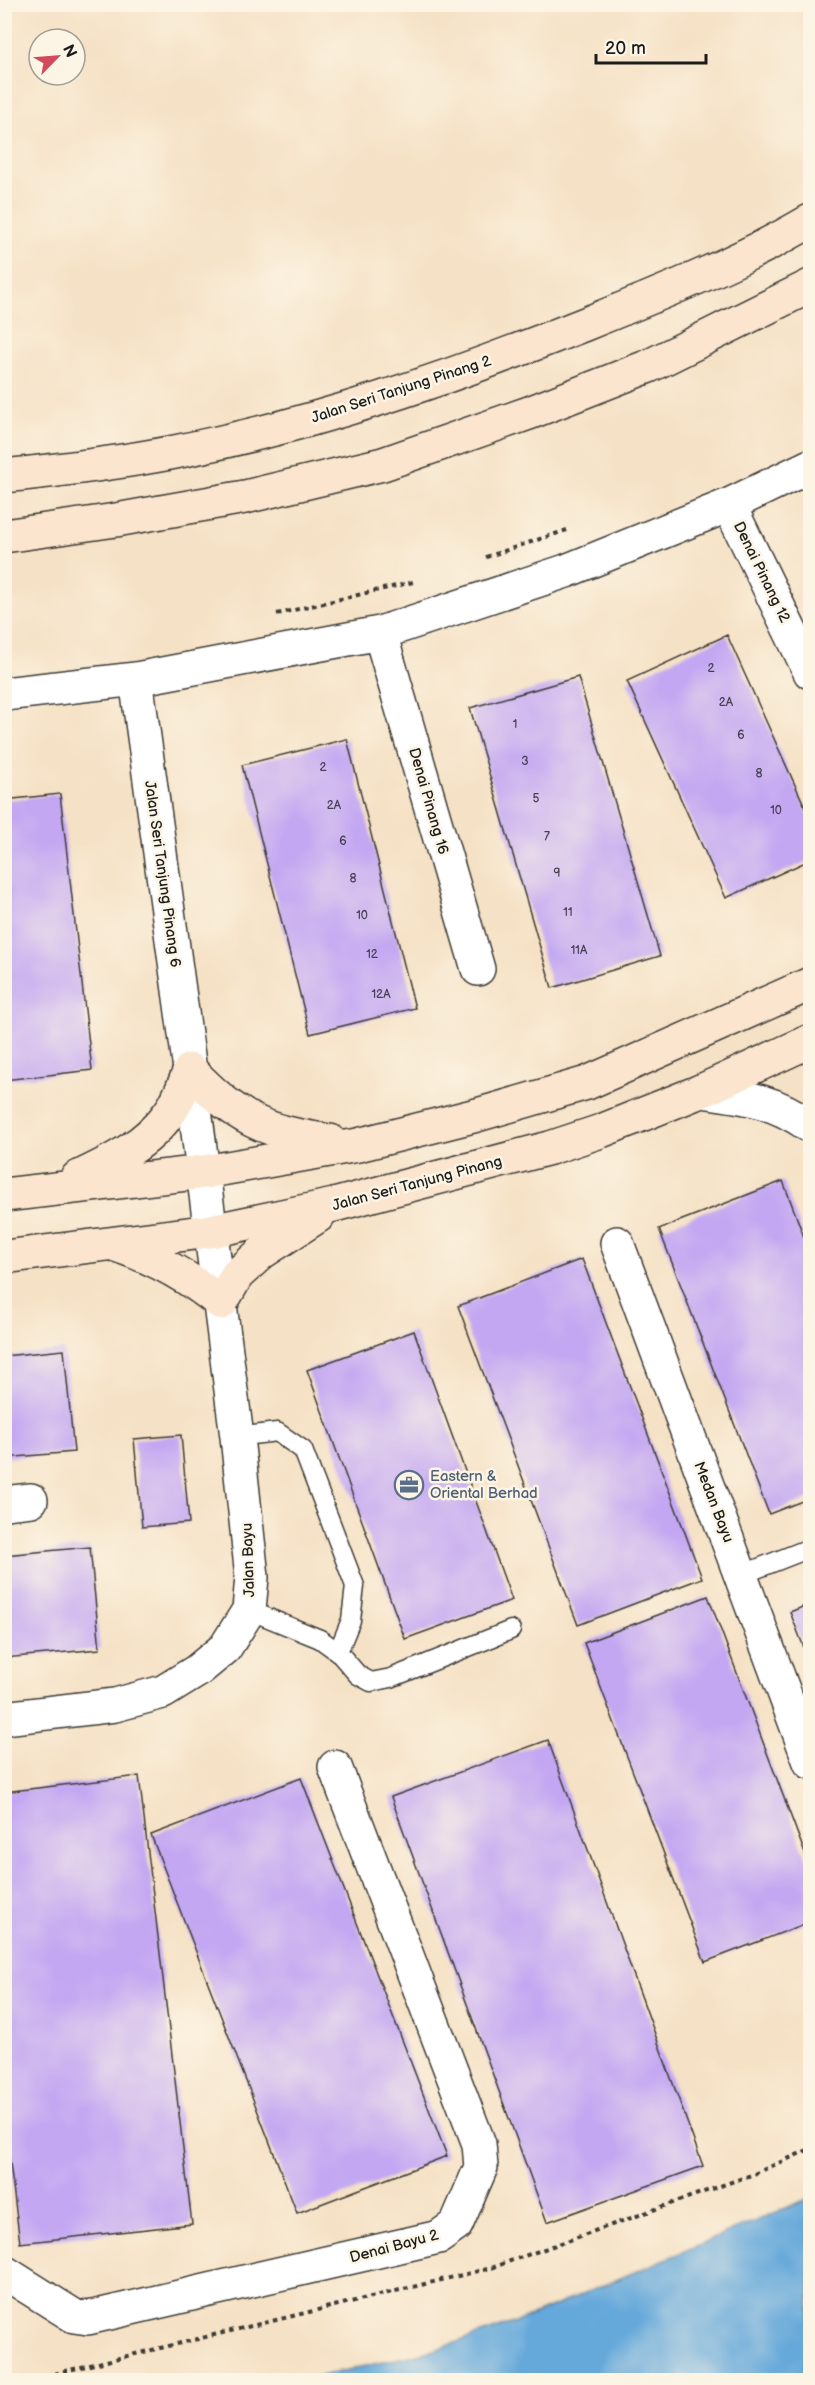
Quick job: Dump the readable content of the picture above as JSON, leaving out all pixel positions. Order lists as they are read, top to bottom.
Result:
{
  "streets": {
    "main road": ["Jalan Seri Tanjung Pinang 2", "Jalan Seri Tanjung Pinang"],
    "street": [
      "Denai Pinang 12",
      "Denai Pinang 16",
      "Jalan Seri Tanjung Pinang 6",
      "Medan Bayu",
      "Jalan Bayu",
      "Denai Bayu 2"
    ]
  },
  "crossings": [
    ["Jalan Seri Tanjung Pinang 6", "Jalan Bayu"],
    ["Jalan Seri Tanjung Pinang", "Jalan Bayu"]
  ],
  "places": {
    "office": ["Eastern & Oriental Berhad"]
  },
  "house_numbers": [
    "2",
    "2A",
    "1",
    "6",
    "3",
    "2",
    "8",
    "5",
    "2A",
    "10",
    "7",
    "6",
    "9",
    "8",
    "11",
    "10",
    "11A",
    "12",
    "12A"
  ],
  "scale_bar": "20 m",
  "north": "top right"
}
